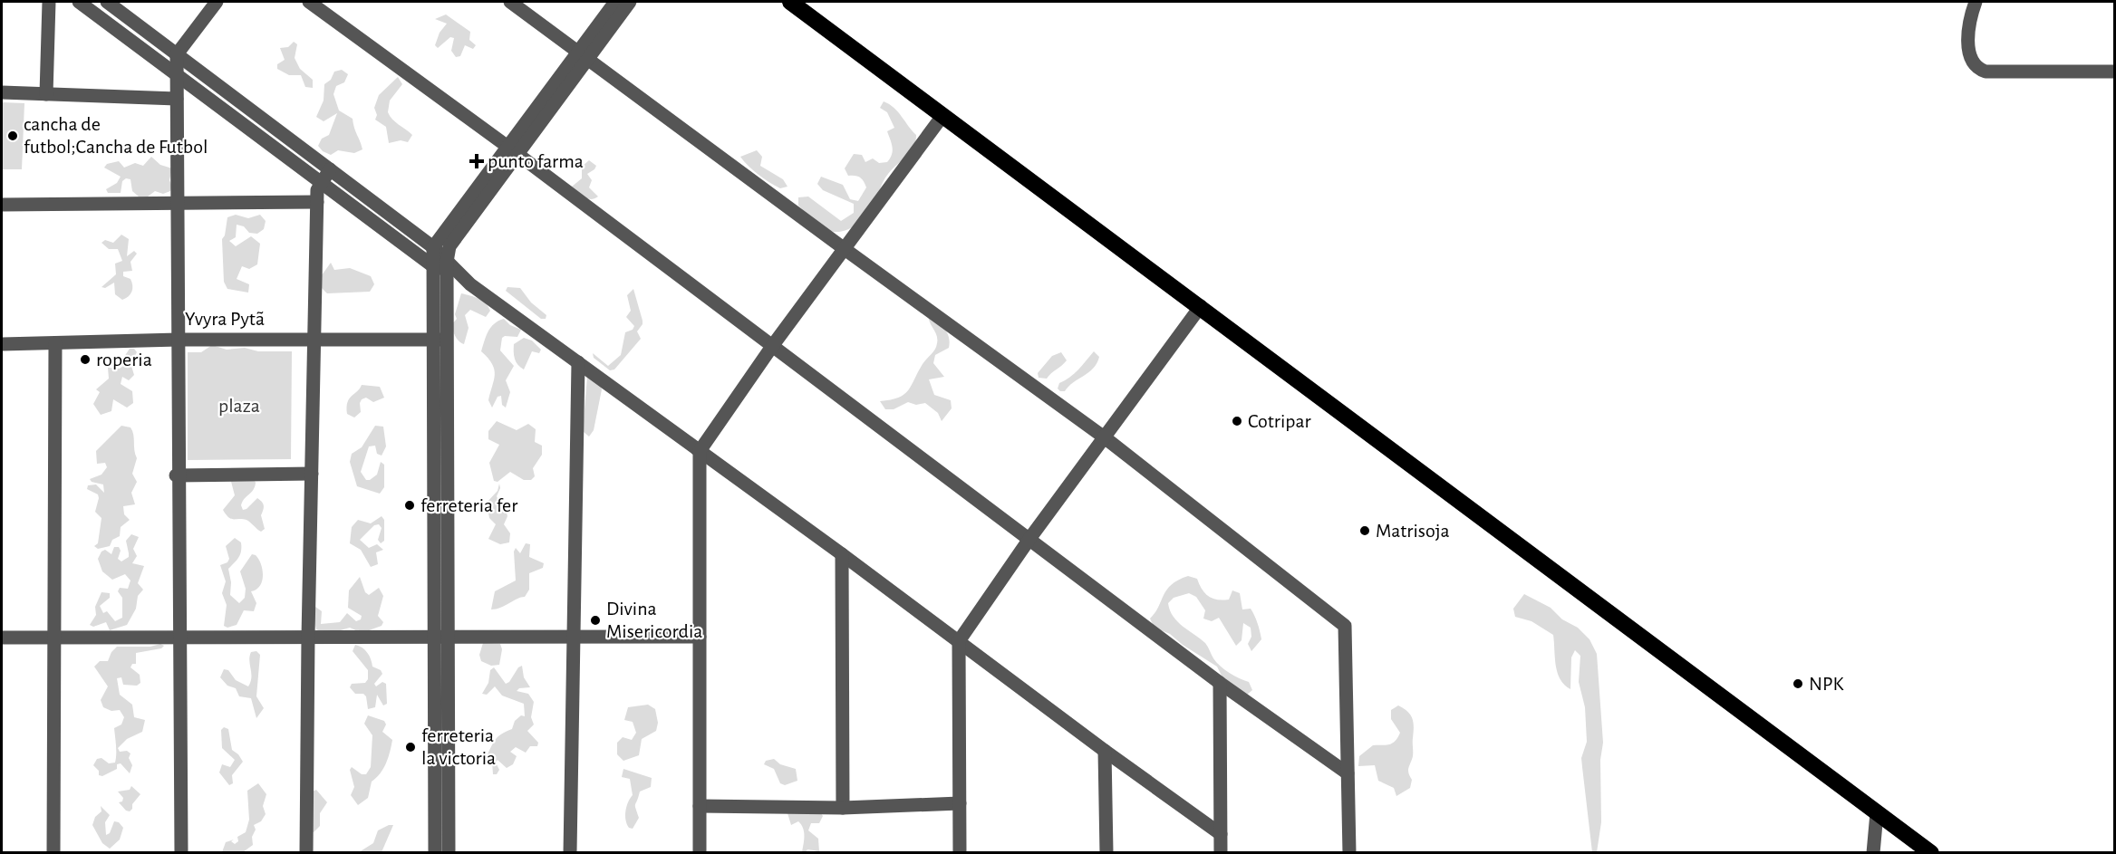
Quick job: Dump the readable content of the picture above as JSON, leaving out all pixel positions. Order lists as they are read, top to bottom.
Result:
{
  "streets": {
    "street": ["Yvyra Pytã"]
  },
  "parks": ["plaza"],
  "places": {
    "other": [
      "cancha de futbol;Cancha de Futbol",
      "roperia",
      "Cotripar",
      "ferreteria fer",
      "Matrisoja",
      "Divina Misericordia",
      "NPK",
      "ferreteria la victoria"
    ],
    "health": ["punto farma"]
  }
}
